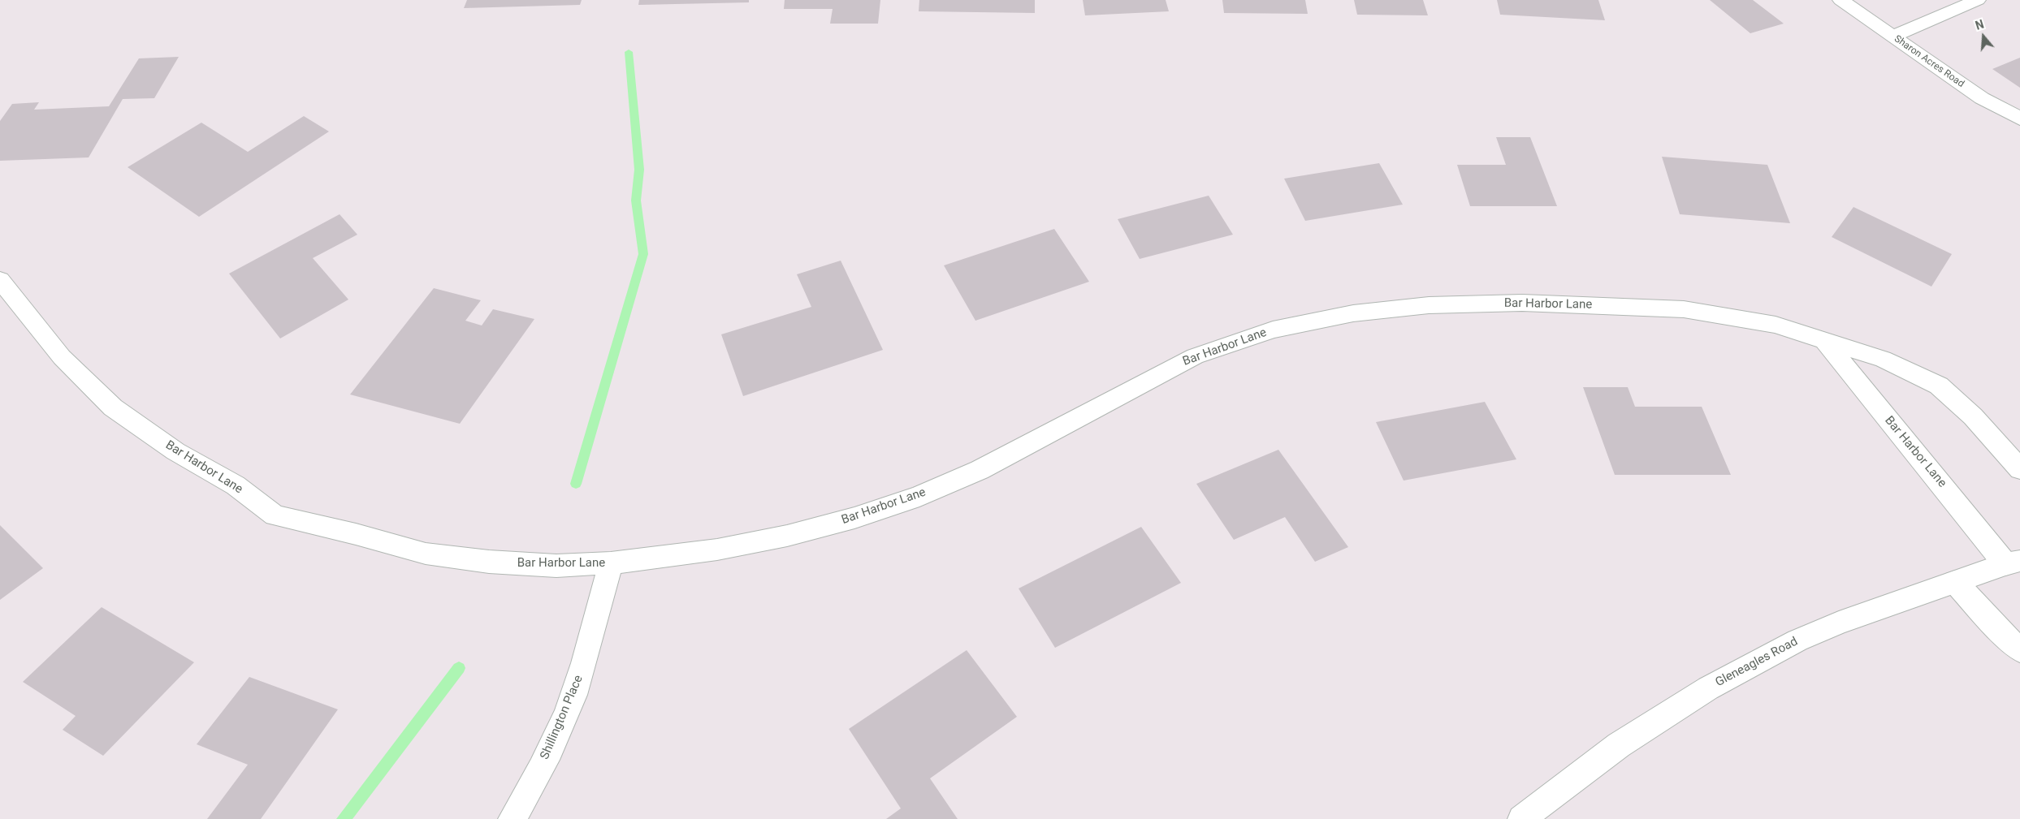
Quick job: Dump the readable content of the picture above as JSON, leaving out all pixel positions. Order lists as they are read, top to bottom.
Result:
{
  "streets": {
    "street": [
      "Sharon Acres Road",
      "Bar Harbor Lane",
      "Gleneagles Road",
      "Shillington Place"
    ]
  },
  "crossings": [
    ["Bar Harbor Lane", "Gleneagles Road"],
    ["Bar Harbor Lane", "Shillington Place"]
  ],
  "north": "top"
}
